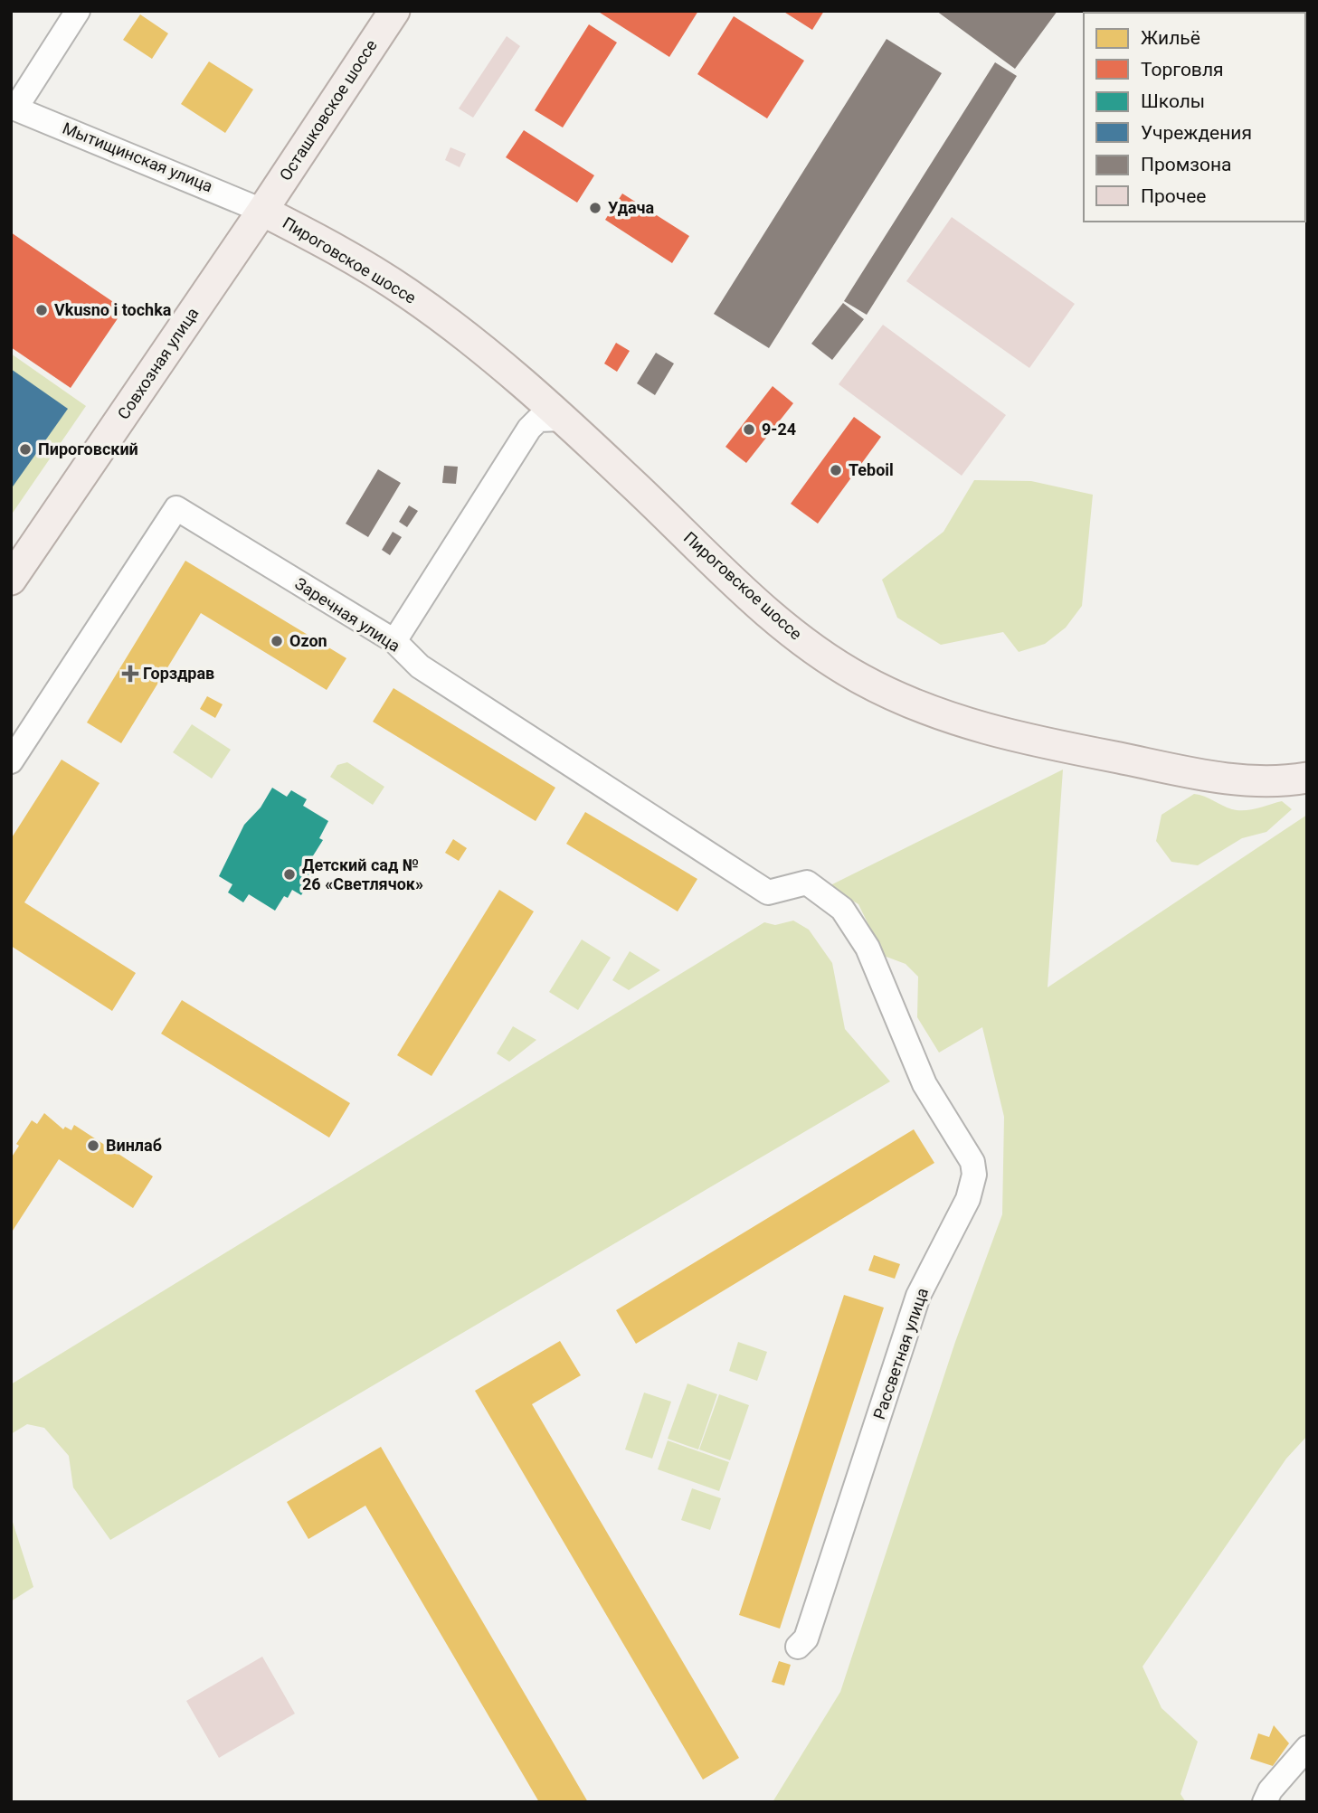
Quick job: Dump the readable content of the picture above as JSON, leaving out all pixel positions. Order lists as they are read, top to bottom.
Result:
{
  "streets": {
    "main road": ["Осташковское шоссе", "Пироговское шоссе", "Совхозная улица"],
    "street": ["Мытищинская улица", "Заречная улица", "Рассветная улица"]
  },
  "crossings": [
    ["Осташковское шоссе", "Мытищинская улица"],
    ["Осташковское шоссе", "Пироговское шоссе"],
    ["Осташковское шоссе", "Совхозная улица"],
    ["Мытищинская улица", "Пироговское шоссе"],
    ["Мытищинская улица", "Совхозная улица"],
    ["Пироговское шоссе", "Совхозная улица"],
    ["Заречная улица", "Рассветная улица"]
  ],
  "places": {
    "other": [
      "Удача",
      "Vkusno i tochka",
      "9-24",
      "Пироговский",
      "Teboil",
      "Ozon",
      "Детский сад № 26 «Светлячок»",
      "Винлаб"
    ],
    "health": ["Горздрав"]
  },
  "legend": [
    "Жильё",
    "Торговля",
    "Школы",
    "Учреждения",
    "Промзона",
    "Прочее"
  ]
}
